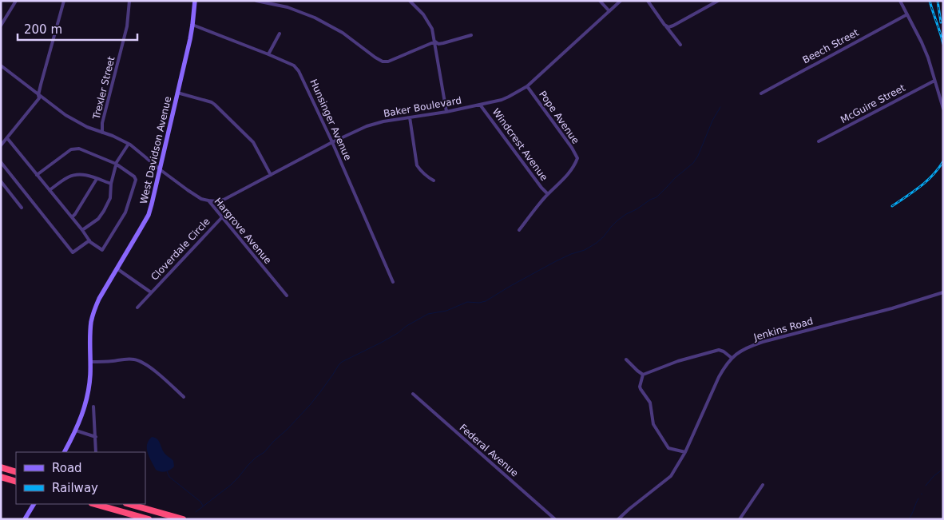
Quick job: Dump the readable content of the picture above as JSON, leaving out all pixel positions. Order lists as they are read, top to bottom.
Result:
{
  "streets": {
    "street": [
      "Beech Street",
      "Trexler Street",
      "McGuire Street",
      "Baker Boulevard",
      "Pope Avenue",
      "Hunsinger Avenue",
      "Windcrest Avenue",
      "West Davidson Avenue",
      "Hargrove Avenue",
      "Cloverdale Circle",
      "Jenkins Road",
      "Federal Avenue"
    ]
  },
  "crossings": [
    ["Trexler Street", "Hargrove Avenue"],
    ["Baker Boulevard", "Pope Avenue"],
    ["Baker Boulevard", "Hunsinger Avenue"],
    ["Baker Boulevard", "Windcrest Avenue"],
    ["Baker Boulevard", "Hargrove Avenue"],
    ["Pope Avenue", "Windcrest Avenue"],
    ["Hunsinger Avenue", "West Davidson Avenue"],
    ["West Davidson Avenue", "Hargrove Avenue"],
    ["West Davidson Avenue", "Cloverdale Circle"],
    ["Hargrove Avenue", "Cloverdale Circle"]
  ],
  "legend": ["Road", "Railway"],
  "scale_bar": "200 m"
}
